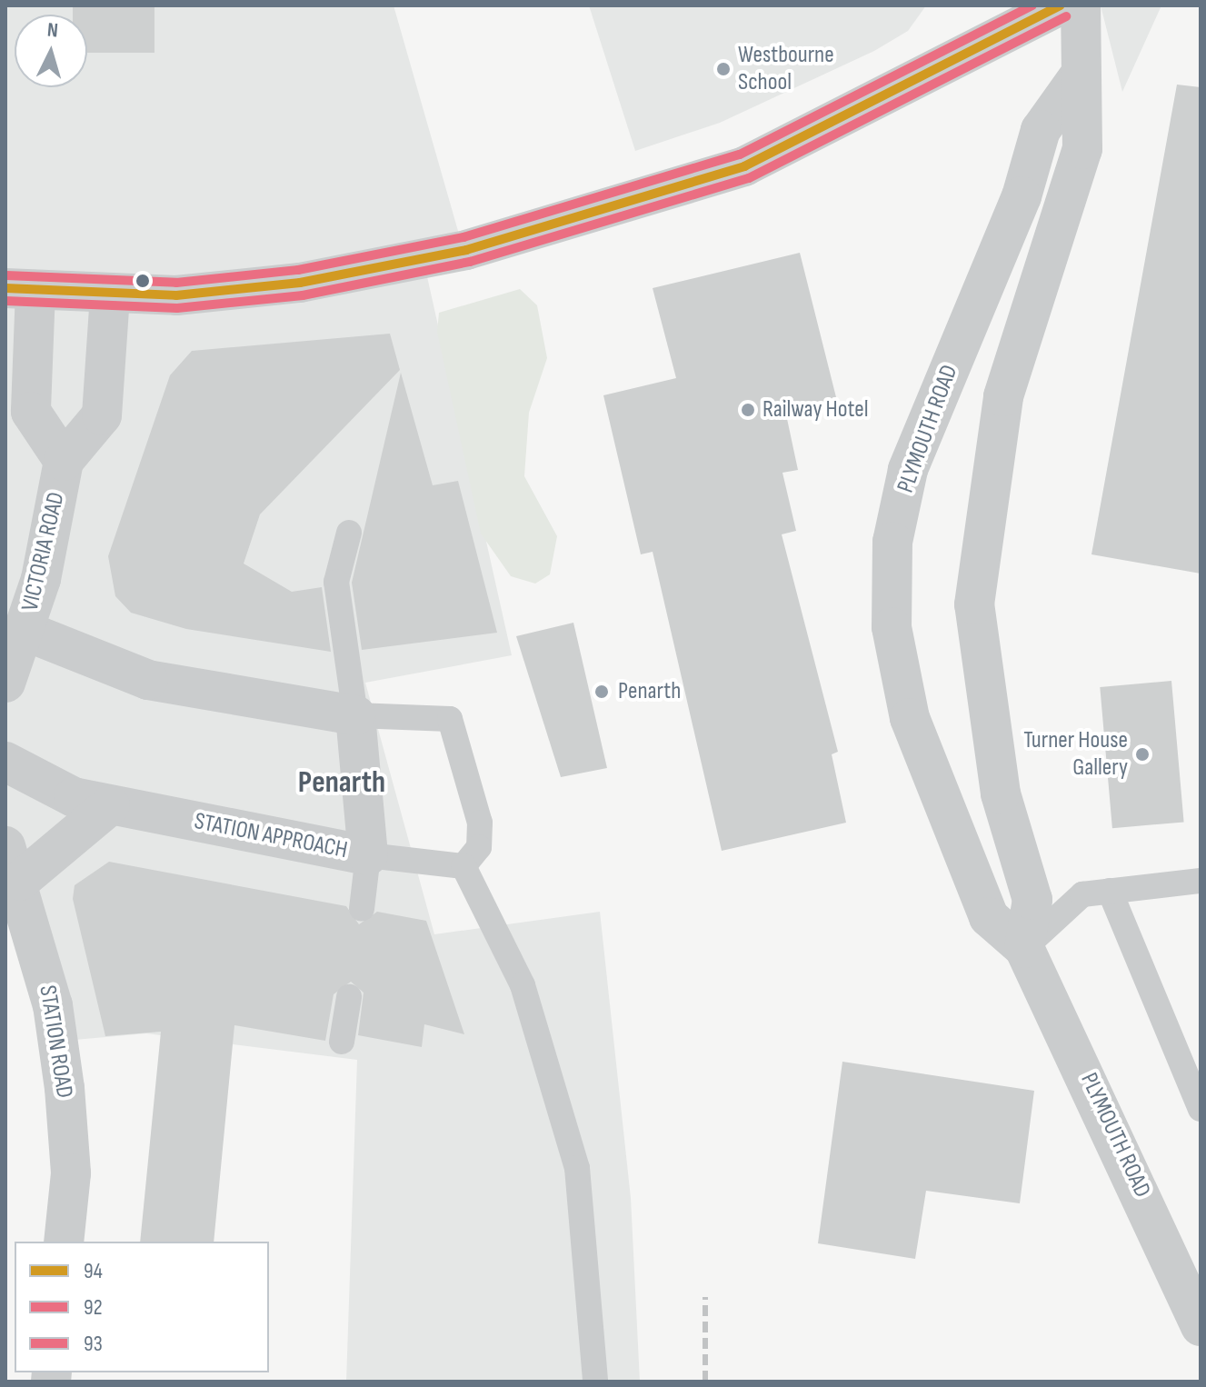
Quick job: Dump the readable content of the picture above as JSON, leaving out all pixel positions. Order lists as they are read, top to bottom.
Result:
{
  "streets": {
    "street": [
      "PLYMOUTH ROAD",
      "VICTORIA ROAD",
      "STATION APPROACH",
      "STATION ROAD"
    ]
  },
  "districts": ["Penarth"],
  "places": [
    "Westbourne School",
    "Railway Hotel",
    "Penarth",
    "Turner House Gallery"
  ],
  "lines": ["transit line 94", "transit line 93", "transit line 92"],
  "legend": ["94", "92", "93"],
  "north": "top"
}
